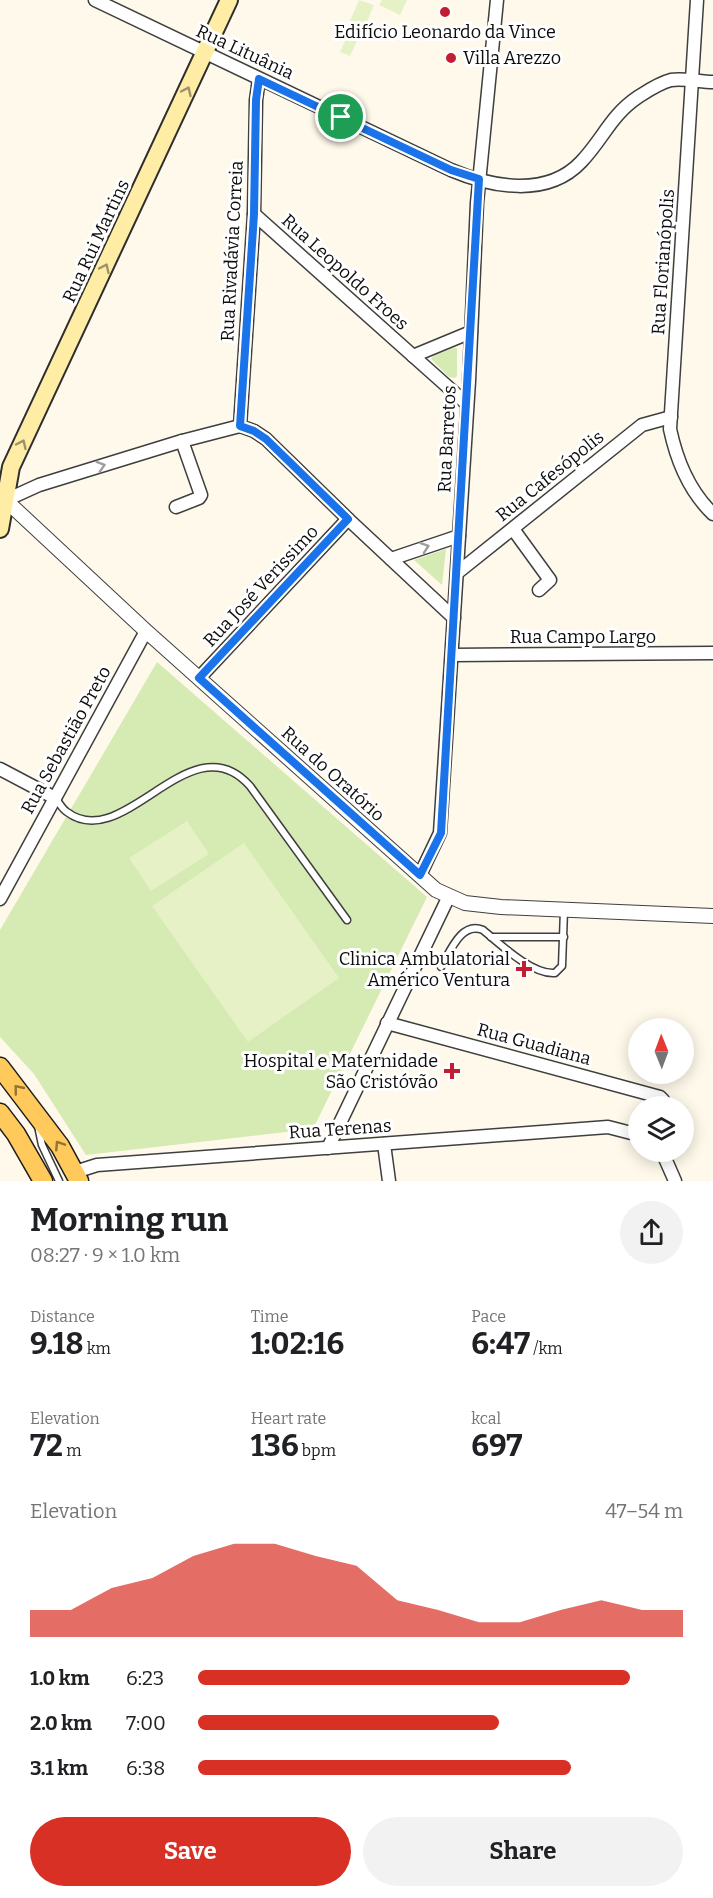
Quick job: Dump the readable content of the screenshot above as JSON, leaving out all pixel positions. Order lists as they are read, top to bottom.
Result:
{
  "streets": {
    "main road": ["Rua Rui Martins"],
    "street": [
      "Rua Lituânia",
      "Rua Rivadávia Correia",
      "Rua Florianópolis",
      "Rua Leopoldo Froes",
      "Rua Barretos",
      "Rua Cafesópolis",
      "Rua José Verissimo",
      "Rua Campo Largo",
      "Rua Sebastião Preto",
      "Rua do Oratório",
      "Rua Guadiana",
      "Rua Terenas"
    ]
  },
  "crossings": [
    ["Rua Lituânia", "Rua Rui Martins"],
    ["Rua Lituânia", "Rua Rivadávia Correia"],
    ["Rua Lituânia", "Rua Florianópolis"],
    ["Rua Lituânia", "Rua Barretos"],
    ["Rua Rui Martins", "Rua do Oratório"],
    ["Rua Rivadávia Correia", "Rua Leopoldo Froes"],
    ["Rua Florianópolis", "Rua Cafesópolis"],
    ["Rua Leopoldo Froes", "Rua Barretos"],
    ["Rua Barretos", "Rua Cafesópolis"],
    ["Rua Barretos", "Rua Campo Largo"],
    ["Rua Barretos", "Rua do Oratório"],
    ["Rua José Verissimo", "Rua do Oratório"],
    ["Rua Sebastião Preto", "Rua do Oratório"]
  ],
  "one_way": ["Rua Rui Martins"],
  "places": {
    "other": ["Edifício Leonardo da Vince", "Villa Arezzo"],
    "health": ["Clinica Ambulatorial Américo Ventura", "Hospital e Maternidade São Cristóvão"]
  },
  "north": "top",
  "page": {
    "heading": ["Morning run", "08:27 · 9 × 1.0 km"],
    "stats": [
      ["Distance", "9.18 km"],
      ["Time", "1:02:16"],
      ["Pace", "6:47 /km"],
      ["Elevation", "72 m"],
      ["Heart rate", "136 bpm"],
      ["kcal", "697"]
    ],
    "chart": ["Elevation", "47–54 m"],
    "list": [
      {
        "name": "1.0 km",
        "note": "6:23"
      },
      {
        "name": "2.0 km",
        "note": "7:00"
      },
      {
        "name": "3.1 km",
        "note": "6:38"
      }
    ],
    "buttons": ["Save", "Share"]
  }
}
